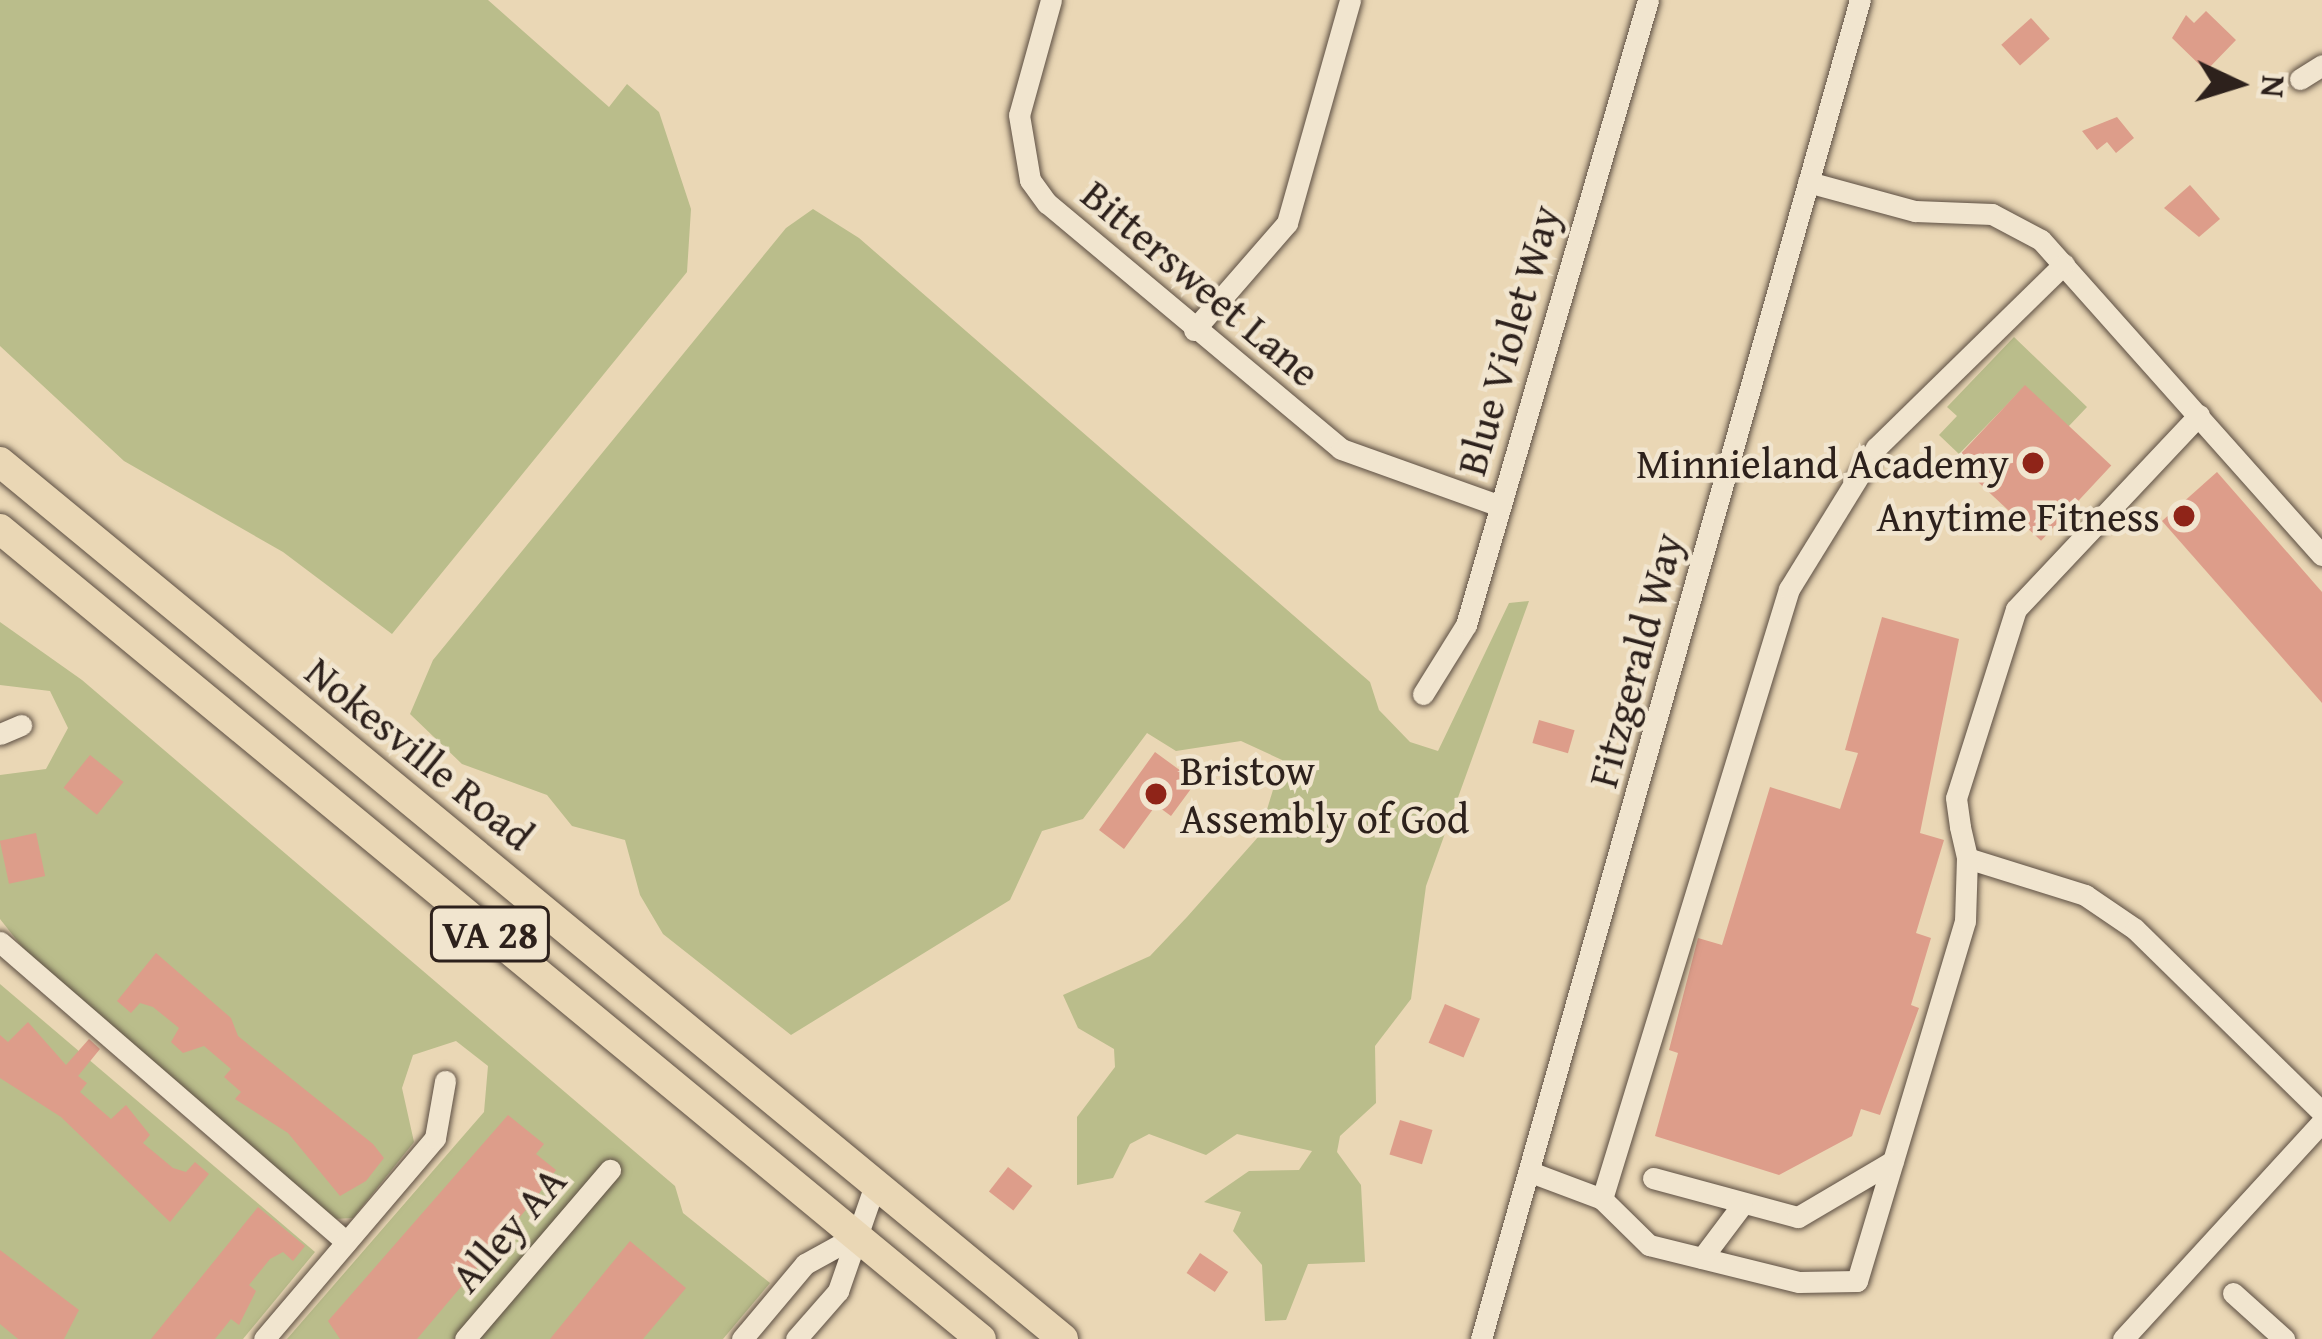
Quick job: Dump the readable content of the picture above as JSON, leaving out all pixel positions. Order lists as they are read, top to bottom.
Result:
{
  "streets": {
    "highway": ["Nokesville Road", "VA 28"],
    "street": [
      "Bittersweet Lane",
      "Blue Violet Way",
      "Fitzgerald Way",
      "Alley AA"
    ]
  },
  "crossings": [
    ["Bittersweet Lane", "Blue Violet Way"]
  ],
  "places": ["Minnieland Academy", "Anytime Fitness", "Bristow Assembly of God"],
  "north": "right"
}
